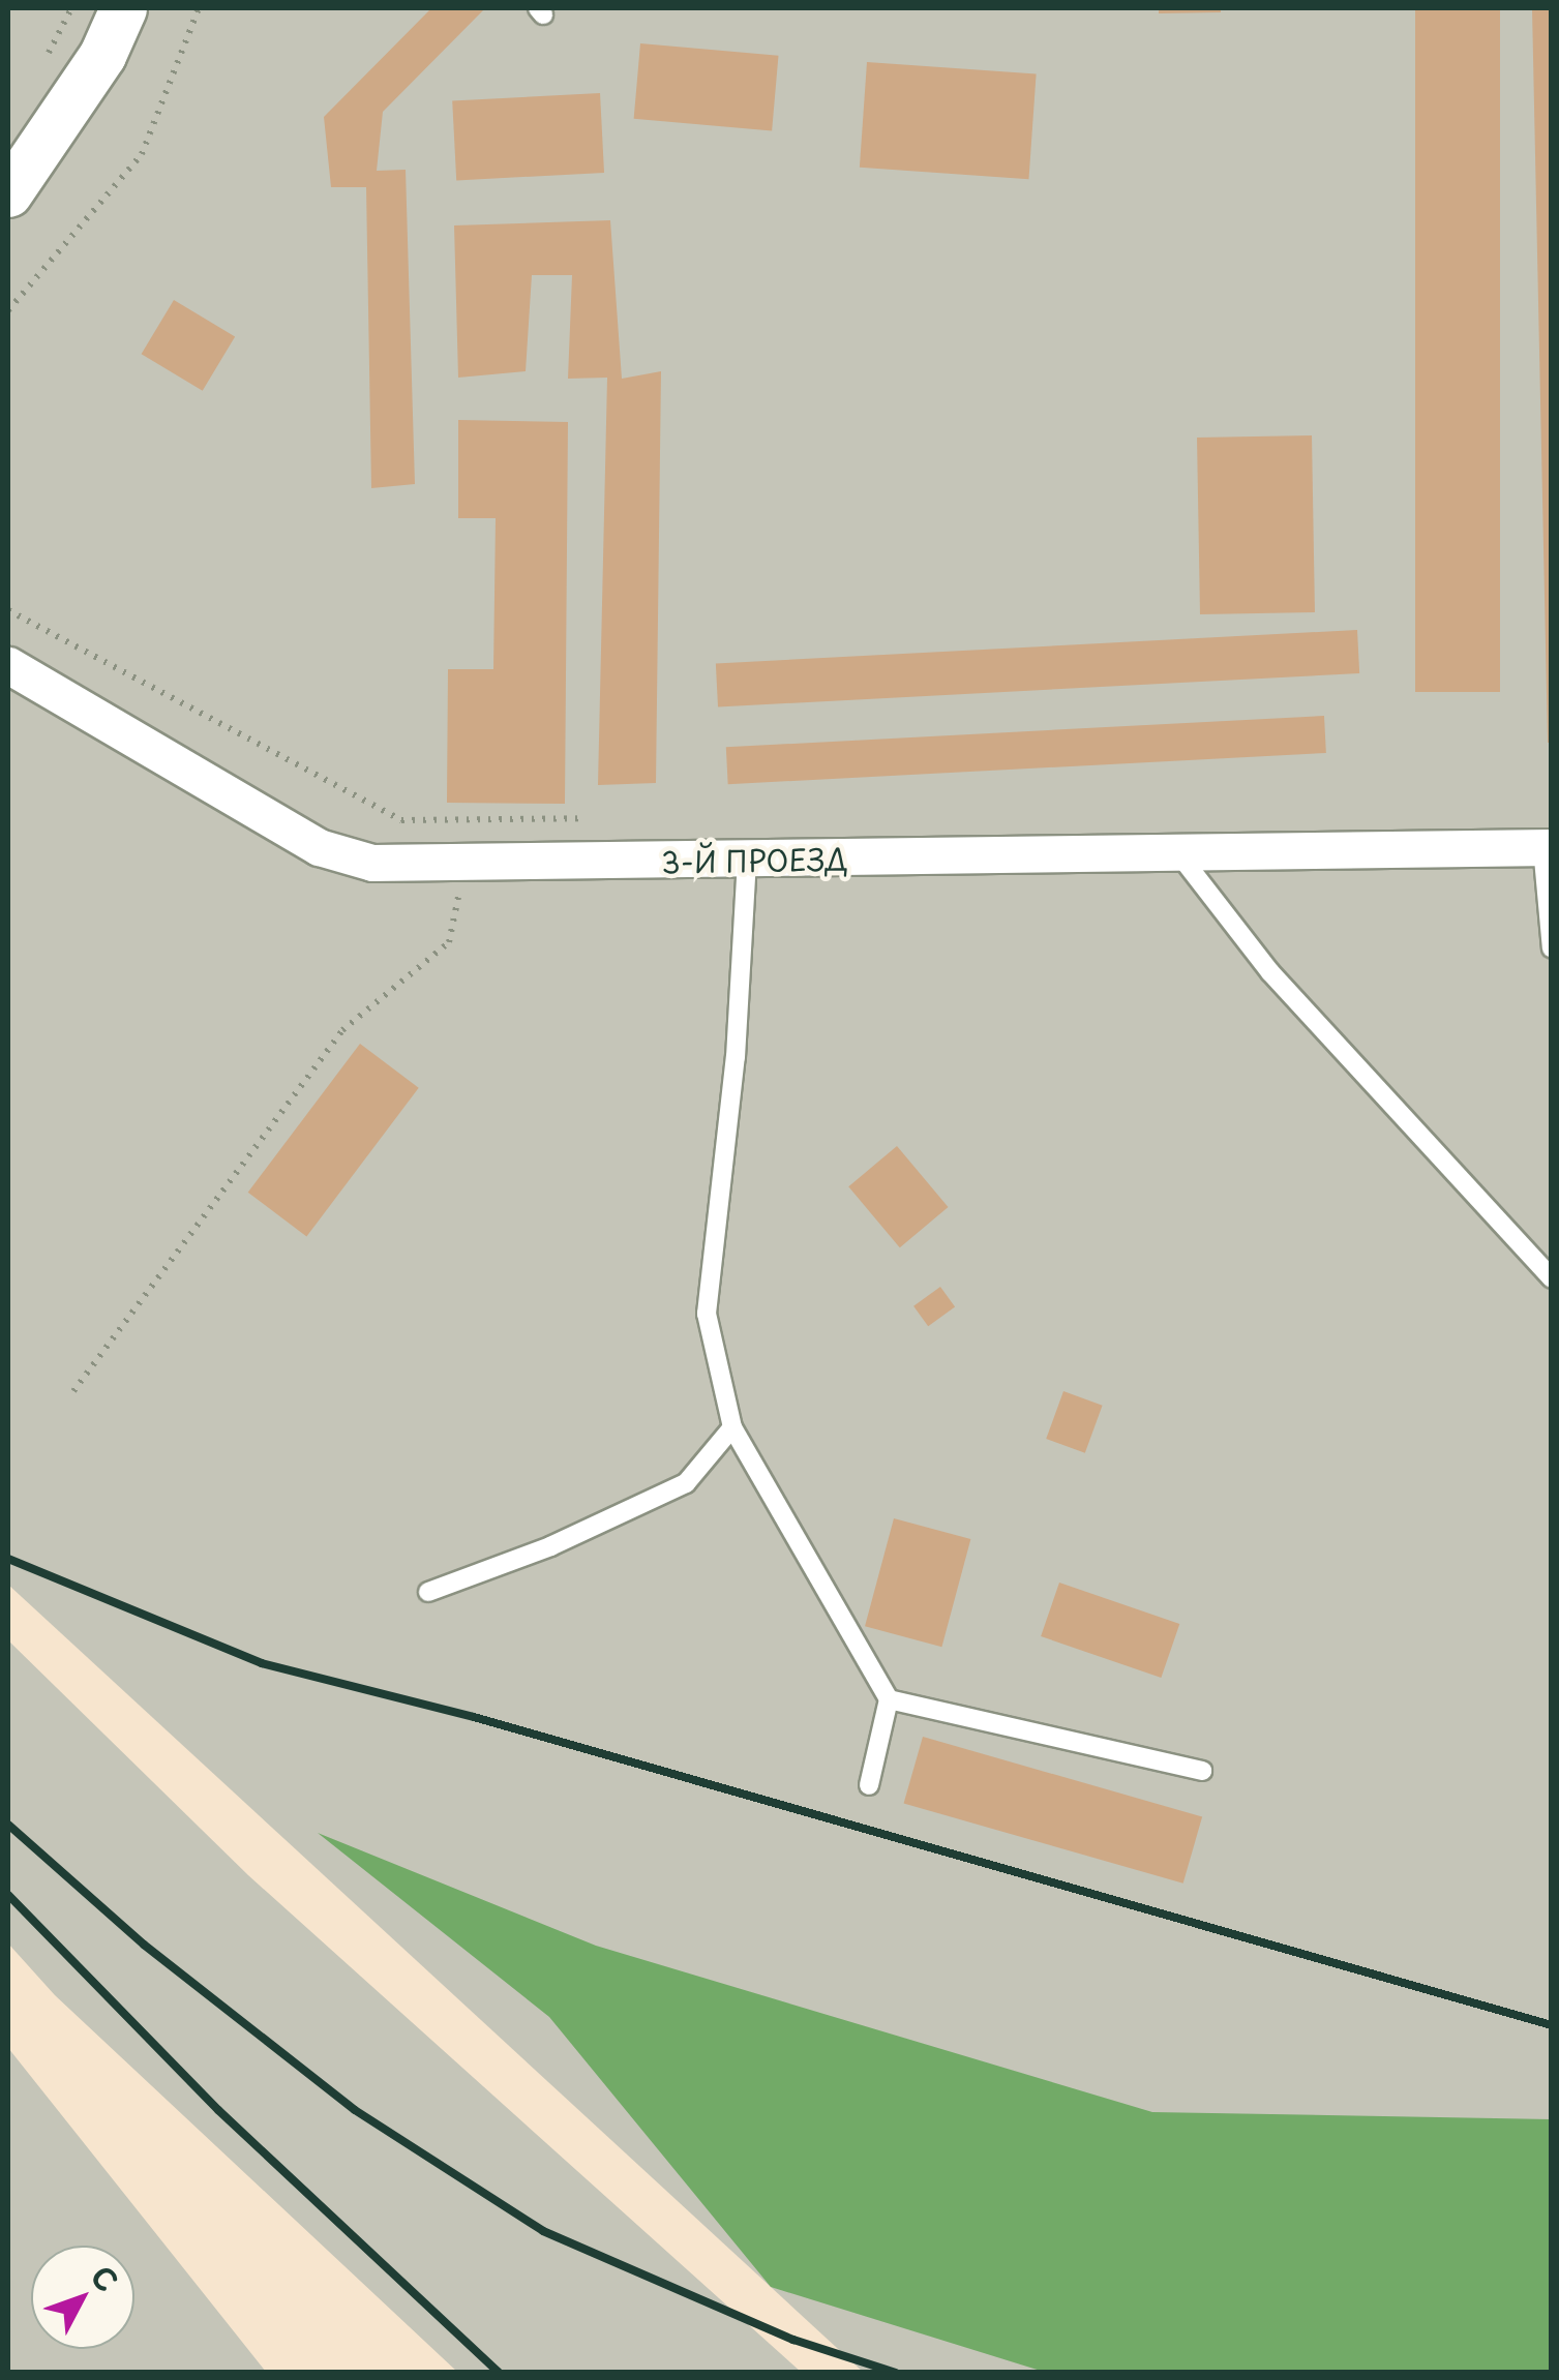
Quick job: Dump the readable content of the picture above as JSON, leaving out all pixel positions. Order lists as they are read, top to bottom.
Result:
{
  "streets": {
    "street": ["3-Й ПРОЕЗД"]
  },
  "north": "top right"
}
